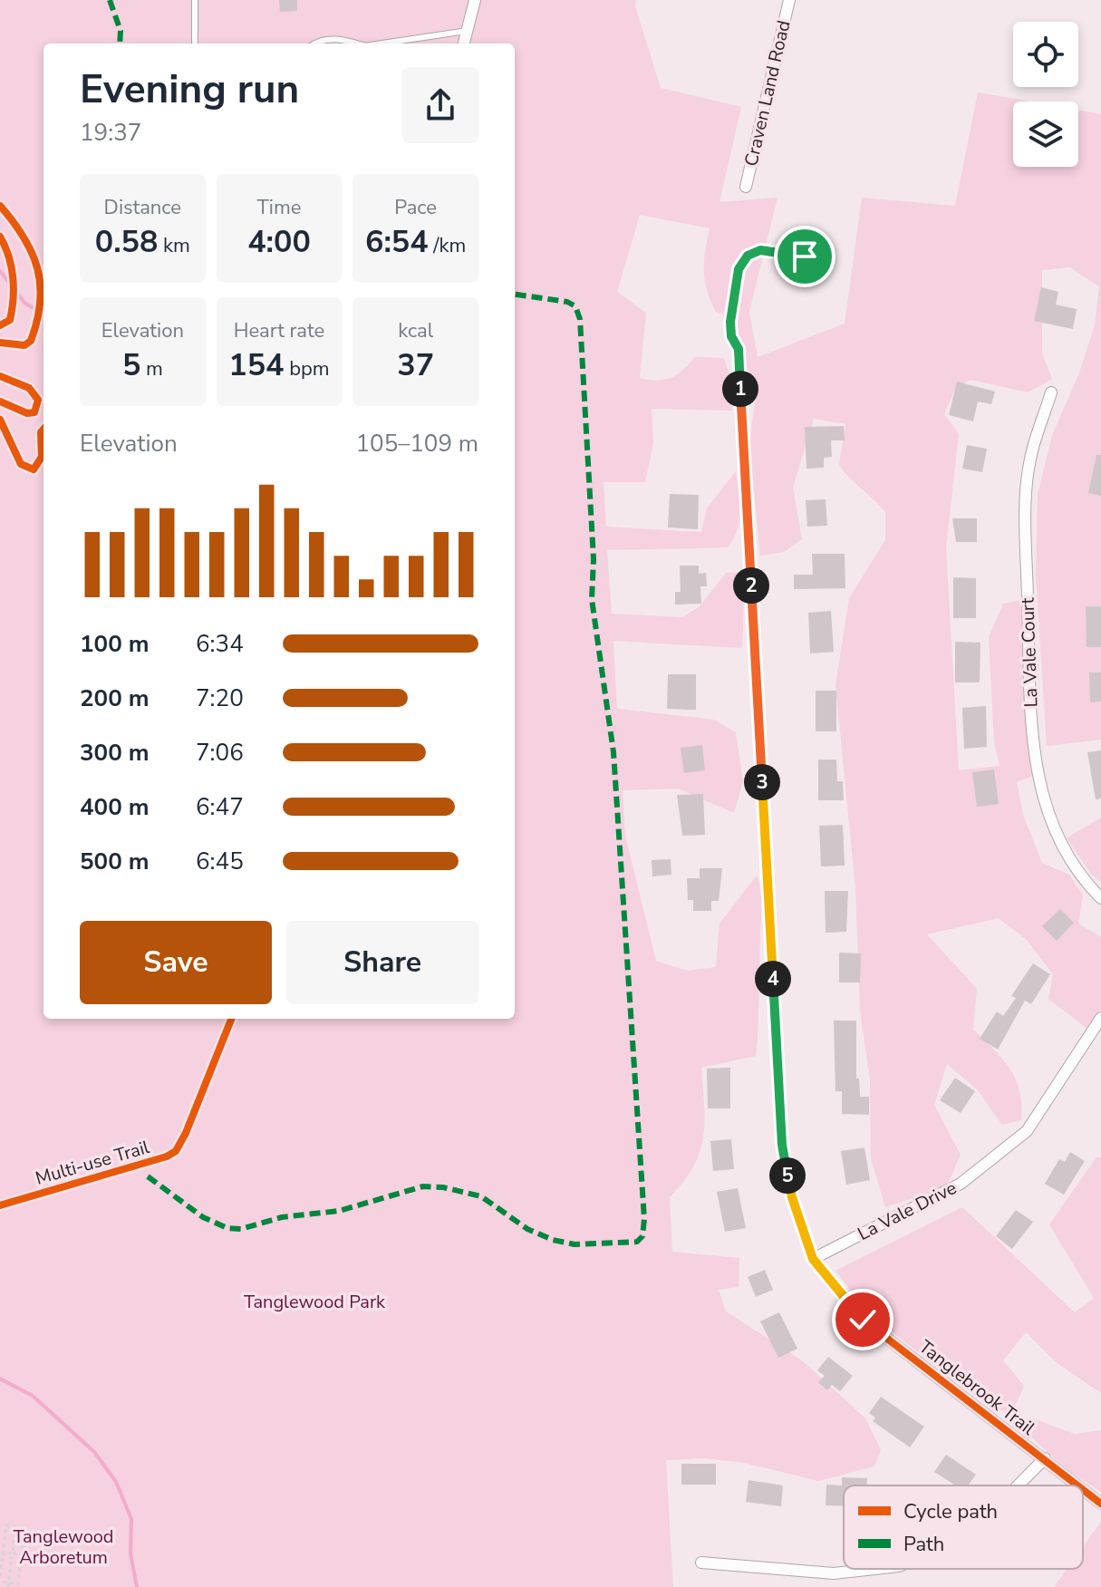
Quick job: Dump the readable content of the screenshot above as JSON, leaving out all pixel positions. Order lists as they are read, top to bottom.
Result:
{
  "streets": {
    "street": [
      "Craven Land Road",
      "La Vale Court",
      "La Vale Drive",
      "Tanglebrook Trail"
    ],
    "cycle path": ["Multi-use Trail"]
  },
  "crossings": [
    ["La Vale Drive", "Tanglebrook Trail"]
  ],
  "parks": ["Tanglewood Park", "Tanglewood Arboretum"],
  "legend": ["Cycle path", "Path"],
  "page": {
    "heading": ["Evening run", "19:37"],
    "stats": [
      ["Distance", "0.58 km"],
      ["Time", "4:00"],
      ["Pace", "6:54 /km"],
      ["Elevation", "5 m"],
      ["Heart rate", "154 bpm"],
      ["kcal", "37"]
    ],
    "pins": [
      "1",
      "2",
      "3",
      "4",
      "5"
    ],
    "chart": ["Elevation", "105–109 m"],
    "list": [
      {
        "name": "100 m",
        "note": "6:34"
      },
      {
        "name": "200 m",
        "note": "7:20"
      },
      {
        "name": "300 m",
        "note": "7:06"
      },
      {
        "name": "400 m",
        "note": "6:47"
      },
      {
        "name": "500 m",
        "note": "6:45"
      }
    ],
    "buttons": ["Save", "Share"]
  }
}
